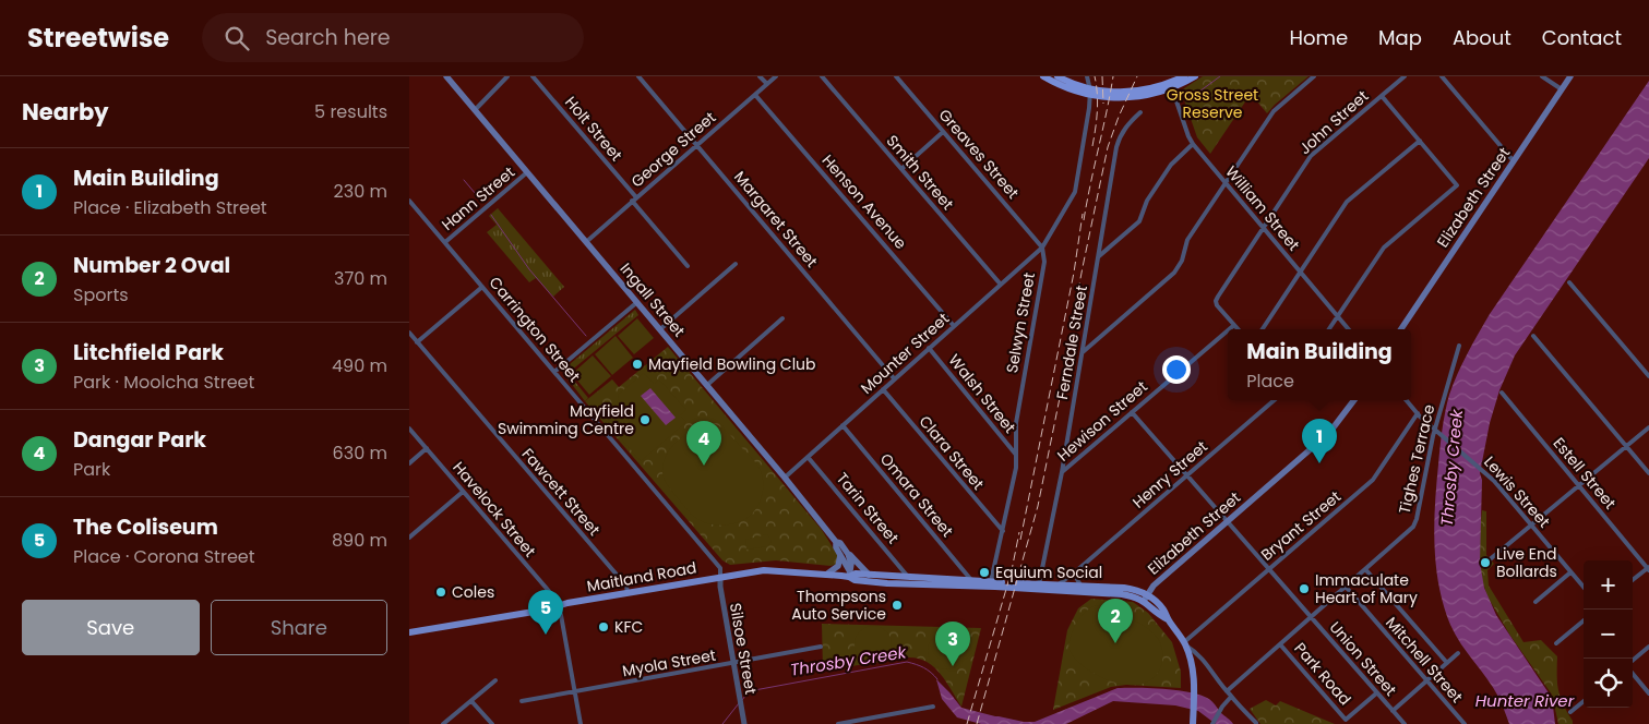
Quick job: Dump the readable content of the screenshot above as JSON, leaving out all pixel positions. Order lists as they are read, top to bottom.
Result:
{
  "streets": {
    "main road": ["Elizabeth Street", "Ingall Street", "Maitland Road"],
    "street": [
      "John Street",
      "Holt Street",
      "George Street",
      "Greaves Street",
      "Smith Street",
      "Hann Street",
      "Henson Avenue",
      "William Street",
      "Margaret Street",
      "Selwyn Street",
      "Carrington Street",
      "Ferndale Street",
      "Mounter Street",
      "Walsh Street",
      "Hewison Street",
      "Clara Street",
      "Tighes Terrace",
      "Estell Street",
      "Henry Street",
      "Fawcett Street",
      "Lewis Street",
      "Omara Street",
      "Tarin Street",
      "Havelock Street",
      "Bryant Street",
      "Silsoe Street",
      "Union Street",
      "Mitchell Street",
      "Myola Street",
      "Park Road"
    ]
  },
  "crossings": [
    ["John Street", "William Street"],
    ["John Street", "Hewison Street"],
    ["Holt Street", "George Street"],
    ["George Street", "Henson Avenue"],
    ["George Street", "Margaret Street"],
    ["George Street", "Ingall Street"],
    ["Greaves Street", "Selwyn Street"],
    ["Greaves Street", "Mounter Street"],
    ["Smith Street", "Mounter Street"],
    ["Elizabeth Street", "Maitland Road"],
    ["Elizabeth Street", "Union Street"],
    ["Hann Street", "Ingall Street"],
    ["Hann Street", "Carrington Street"],
    ["Henson Avenue", "Mounter Street"],
    ["Margaret Street", "Mounter Street"],
    ["Ingall Street", "Mounter Street"],
    ["Ingall Street", "Maitland Road"],
    ["Selwyn Street", "Mounter Street"],
    ["Selwyn Street", "Walsh Street"],
    ["Selwyn Street", "Clara Street"],
    ["Selwyn Street", "Maitland Road"],
    ["Carrington Street", "Maitland Road"],
    ["Carrington Street", "Silsoe Street"],
    ["Ferndale Street", "Hewison Street"],
    ["Ferndale Street", "Maitland Road"],
    ["Mounter Street", "Walsh Street"],
    ["Mounter Street", "Clara Street"],
    ["Mounter Street", "Omara Street"],
    ["Mounter Street", "Tarin Street"],
    ["Hewison Street", "Union Street"],
    ["Tighes Terrace", "Union Street"],
    ["Tighes Terrace", "Mitchell Street"],
    ["Tighes Terrace", "Park Road"],
    ["Henry Street", "Maitland Road"],
    ["Henry Street", "Union Street"],
    ["Fawcett Street", "Maitland Road"],
    ["Lewis Street", "Bryant Street"],
    ["Omara Street", "Maitland Road"],
    ["Tarin Street", "Maitland Road"],
    ["Havelock Street", "Maitland Road"],
    ["Bryant Street", "Maitland Road"],
    ["Bryant Street", "Union Street"],
    ["Maitland Road", "Silsoe Street"],
    ["Silsoe Street", "Myola Street"],
    ["Union Street", "Park Road"]
  ],
  "water": ["Throsby Creek", "Hunter River"],
  "parks": ["Gross Street Reserve"],
  "places": [
    "Mayfield Bowling Club",
    "Mayfield Swimming Centre",
    "Live End Bollards",
    "Equium Social",
    "Immaculate Heart of Mary",
    "Coles",
    "Thompsons Auto Service",
    "KFC"
  ],
  "page": {
    "header": "Streetwise",
    "search": "Search here",
    "nav": [
      "Home",
      "Map",
      "About",
      "Contact"
    ],
    "heading": ["Nearby", "5 results"],
    "list": [
      {
        "mark": "1",
        "name": "Main Building",
        "note": "Place · Elizabeth Street",
        "value": "230 m"
      },
      {
        "mark": "2",
        "name": "Number 2 Oval",
        "note": "Sports",
        "value": "370 m"
      },
      {
        "mark": "3",
        "name": "Litchfield Park",
        "note": "Park · Moolcha Street",
        "value": "490 m"
      },
      {
        "mark": "4",
        "name": "Dangar Park",
        "note": "Park",
        "value": "630 m"
      },
      {
        "mark": "5",
        "name": "The Coliseum",
        "note": "Place · Corona Street",
        "value": "890 m"
      }
    ],
    "popup": ["Main Building", "Place"],
    "pins": [
      "1",
      "4",
      "5",
      "2",
      "3"
    ],
    "map_buttons": ["+", "−"],
    "buttons": ["Save", "Share"]
  }
}
